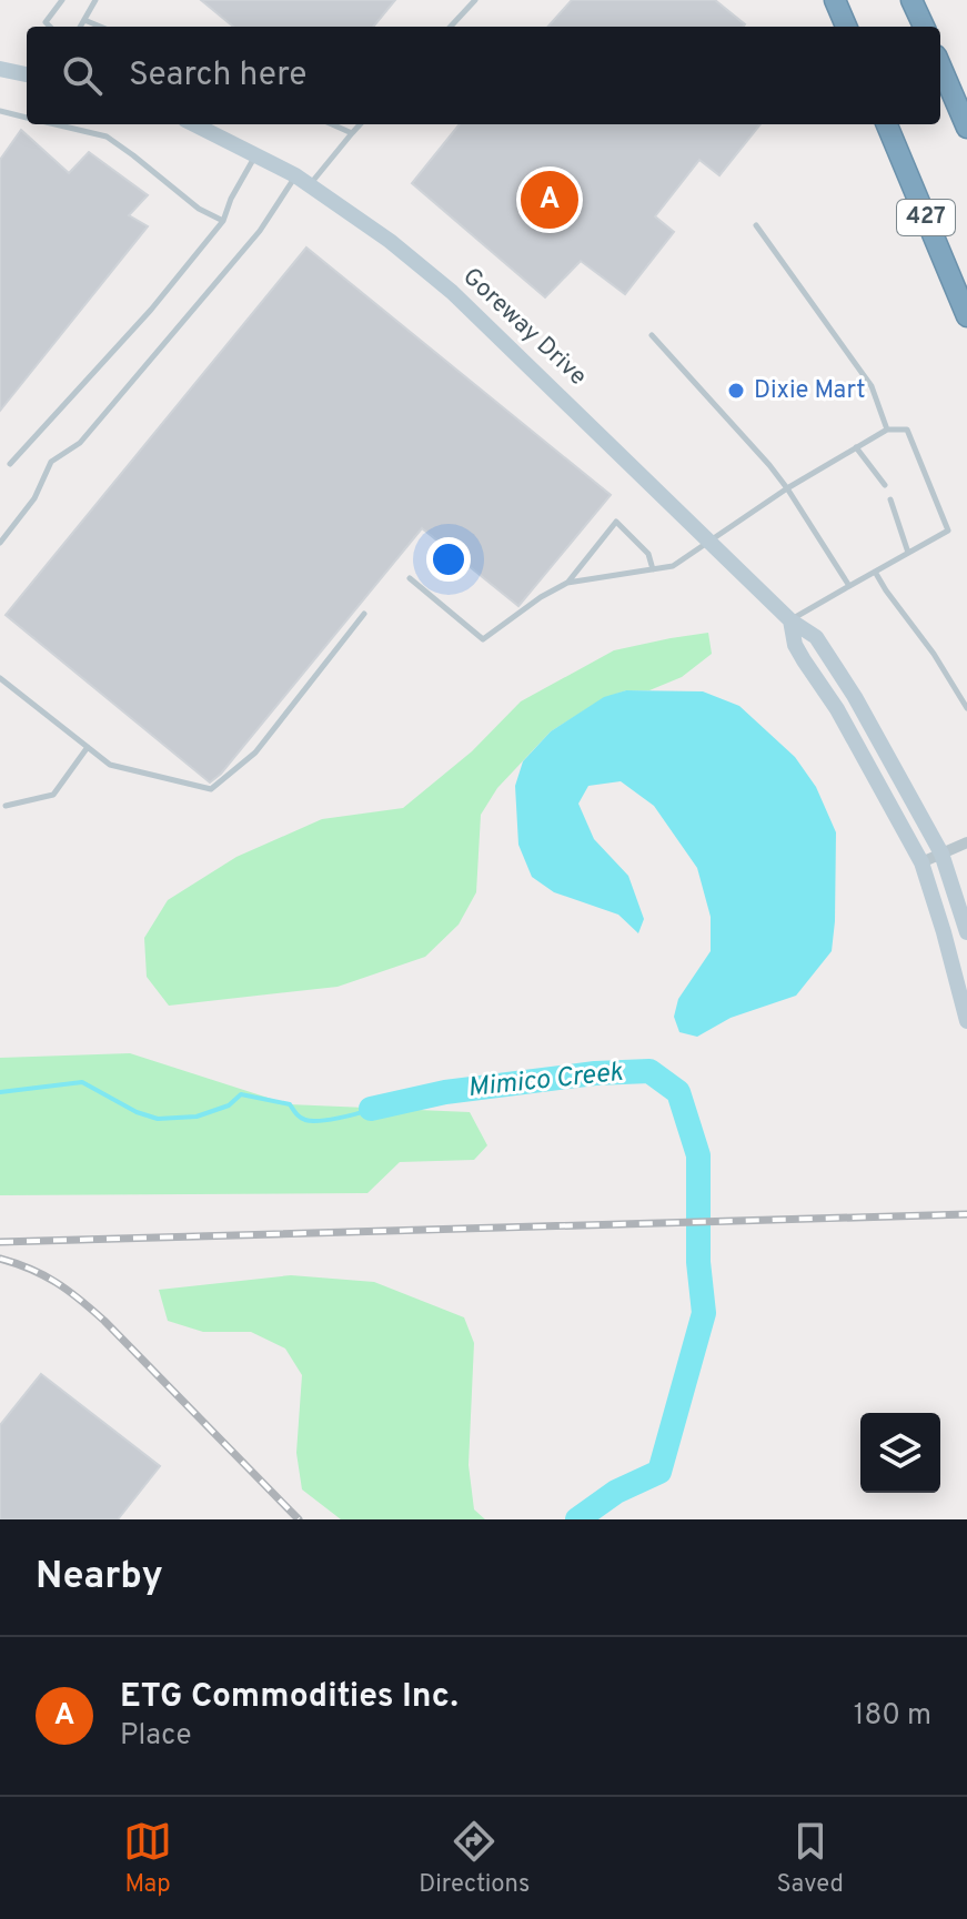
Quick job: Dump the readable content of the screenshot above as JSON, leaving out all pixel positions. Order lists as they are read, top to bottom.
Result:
{
  "streets": {
    "highway": ["427"],
    "main road": ["Goreway Drive"]
  },
  "water": ["Mimico Creek"],
  "places": ["Dixie Mart"],
  "page": {
    "search": "Search here",
    "pins": "A",
    "heading": "Nearby",
    "list": [
      {
        "mark": "A",
        "name": "ETG Commodities Inc.",
        "note": "Place",
        "value": "180 m"
      }
    ],
    "nav": ["Map", "Directions", "Saved"]
  }
}
